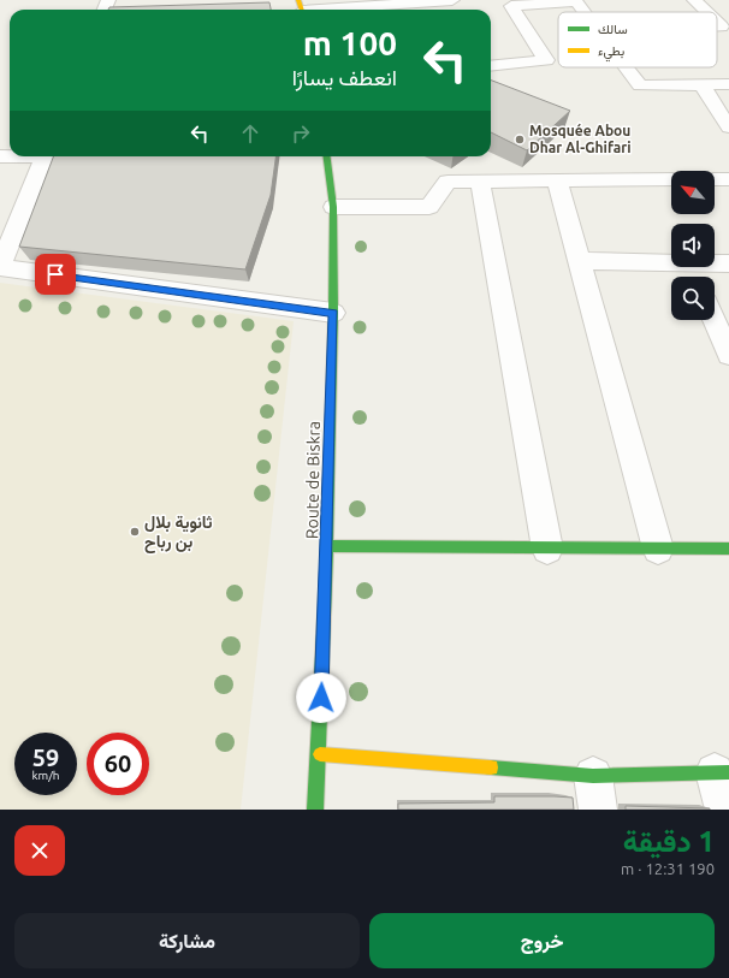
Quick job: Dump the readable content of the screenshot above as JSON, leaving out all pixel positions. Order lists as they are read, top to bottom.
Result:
{
  "streets": {
    "main road": ["Route de Biskra"]
  },
  "places": ["Mosquée Abou Dhar Al-Ghifari", "ثانوية بلال بن رباح"],
  "legend": ["سالك", "بطيء"],
  "north": "top left",
  "page": {
    "turn": ["100 m", "انعطف يسارًا"],
    "speed": "59 km/h",
    "limit": "60",
    "heading": ["1 دقيقة", "190 m · 12:31"],
    "buttons": ["خروج", "مشاركة"]
  }
}
